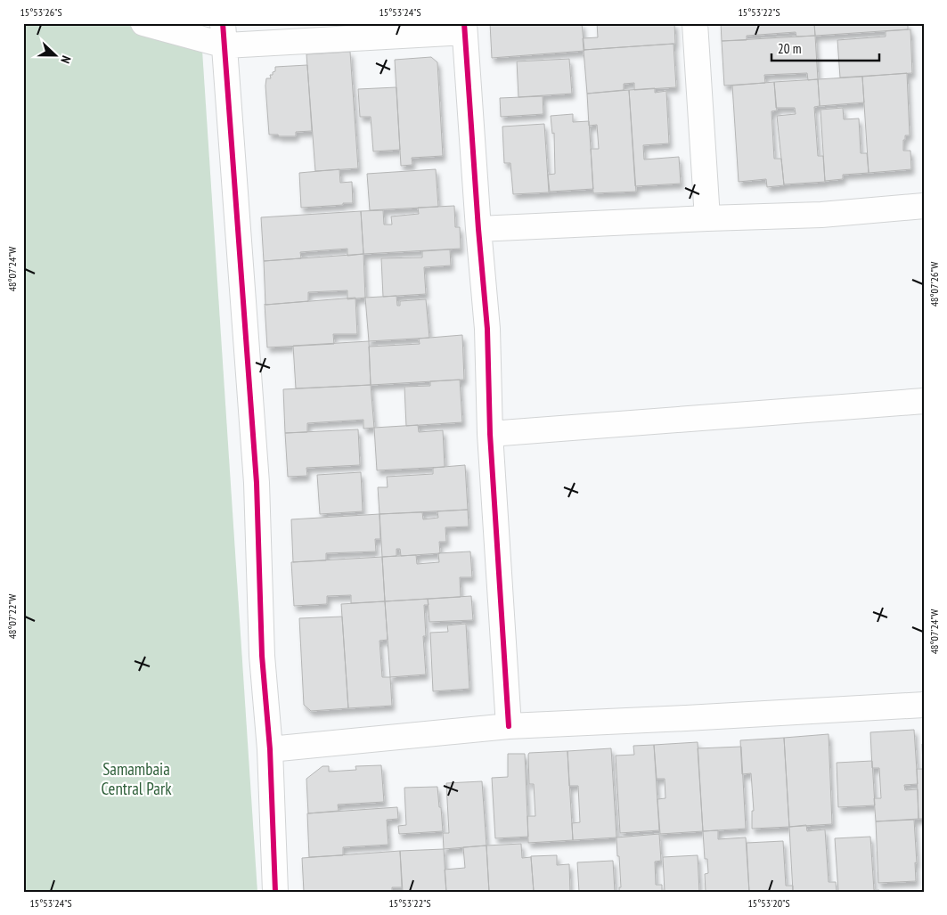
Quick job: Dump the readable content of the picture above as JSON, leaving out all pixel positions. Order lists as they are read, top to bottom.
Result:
{
  "parks": ["Samambaia Central Park"],
  "scale_bar": "20 m",
  "north": "right",
  "coordinates": [
    "15°53'26\"S",
    "15°53'24\"S",
    "15°53'22\"S",
    "48°07'24\"W",
    "48°07'26\"W",
    "48°07'22\"W",
    "15°53'20\"S"
  ]
}
